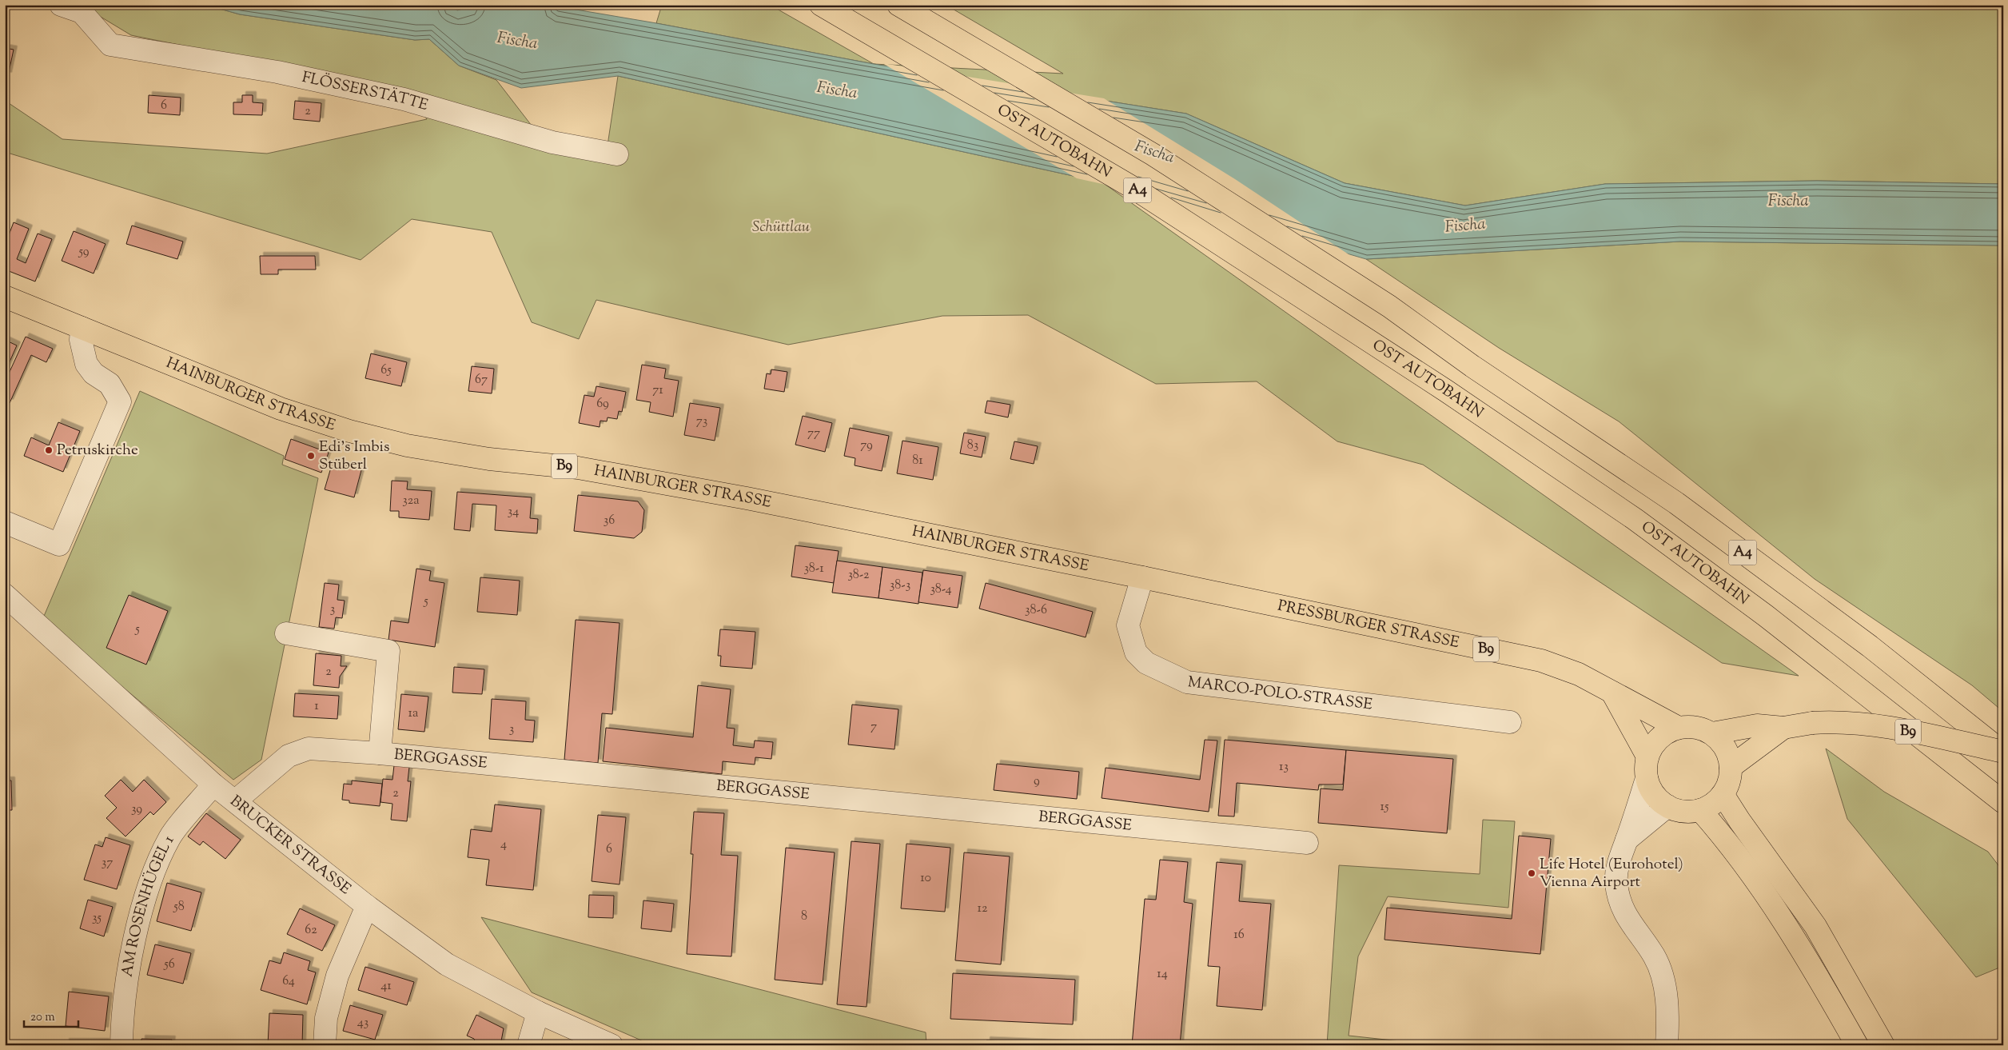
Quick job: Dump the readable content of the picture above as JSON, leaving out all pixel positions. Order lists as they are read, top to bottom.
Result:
{
  "streets": {
    "main road": [
      "OST AUTOBAHN",
      "A4",
      "HAINBURGER STRASSE",
      "B9",
      "PRESSBURGER STRASSE"
    ],
    "street": [
      "FLÖSSERSTÄTTE",
      "MARCO-POLO-STRASSE",
      "BERGGASSE",
      "BRUCKER STRASSE",
      "AM ROSENHÜGEL 1"
    ]
  },
  "crossings": [
    ["A4", "B9"],
    ["HAINBURGER STRASSE", "PRESSBURGER STRASSE"],
    ["HAINBURGER STRASSE", "MARCO-POLO-STRASSE"],
    ["B9", "PRESSBURGER STRASSE"],
    ["PRESSBURGER STRASSE", "MARCO-POLO-STRASSE"],
    ["BERGGASSE", "BRUCKER STRASSE"],
    ["BRUCKER STRASSE", "AM ROSENHÜGEL 1"]
  ],
  "water": ["Fischa"],
  "parks": ["Schüttlau"],
  "places": ["Petruskirche", "Edi's Imbis Stüberl", "Life Hotel (Eurohotel) Vienna Airport"],
  "house_numbers": [
    "6",
    "2",
    "59",
    "65",
    "67",
    "71",
    "69",
    "73",
    "77",
    "79",
    "83",
    "81",
    "32a",
    "34",
    "36",
    "38-1",
    "38-2",
    "38-3",
    "38-4",
    "5",
    "3",
    "38-6",
    "5",
    "2",
    "1",
    "1a",
    "7",
    "3",
    "13",
    "9",
    "2",
    "15",
    "39",
    "4",
    "6",
    "37",
    "10",
    "58",
    "12",
    "8",
    "35",
    "62",
    "16",
    "56",
    "14",
    "64",
    "41",
    "43"
  ],
  "scale_bar": "20 m"
}
